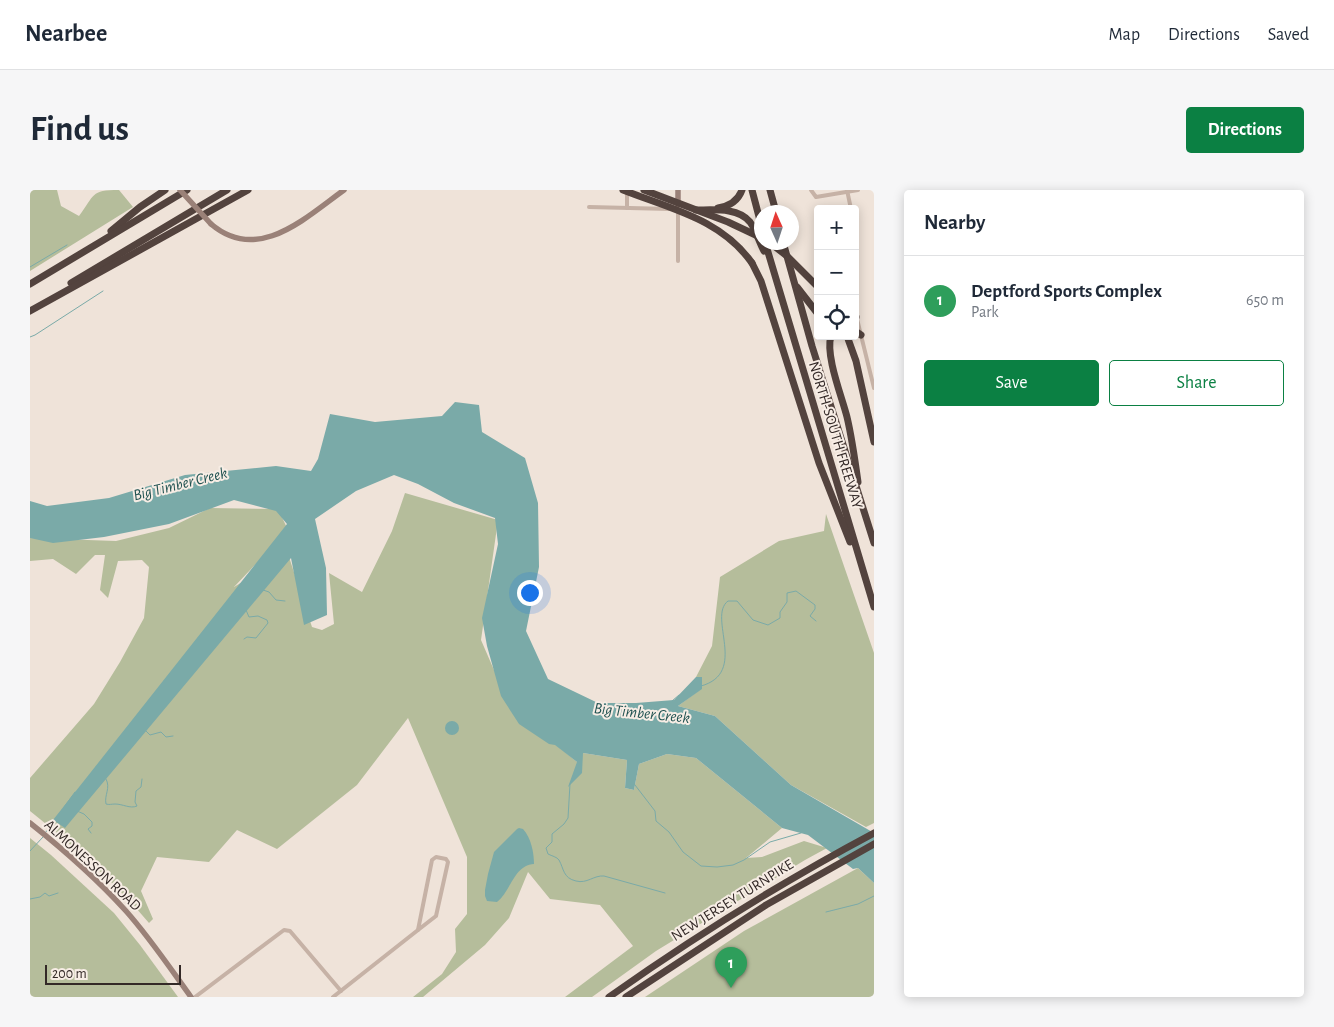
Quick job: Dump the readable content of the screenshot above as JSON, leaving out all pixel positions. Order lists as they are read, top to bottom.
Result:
{
  "streets": {
    "highway": ["NORTH-SOUTH FREEWAY", "NEW JERSEY TURNPIKE"],
    "main road": ["ALMONESSON ROAD"]
  },
  "water": ["Big Timber Creek"],
  "scale_bar": "200 m",
  "north": "top",
  "page": {
    "header": "Nearbee",
    "nav": ["Map", "Directions", "Saved"],
    "buttons": [
      "Directions",
      ["Save", "Share"]
    ],
    "title": "Find us",
    "heading": "Nearby",
    "map_buttons": ["+", "−"],
    "list": [
      {
        "mark": "1",
        "name": "Deptford Sports Complex",
        "note": "Park",
        "value": "650 m"
      }
    ],
    "pins": "1",
    "scale": "200 m"
  }
}
